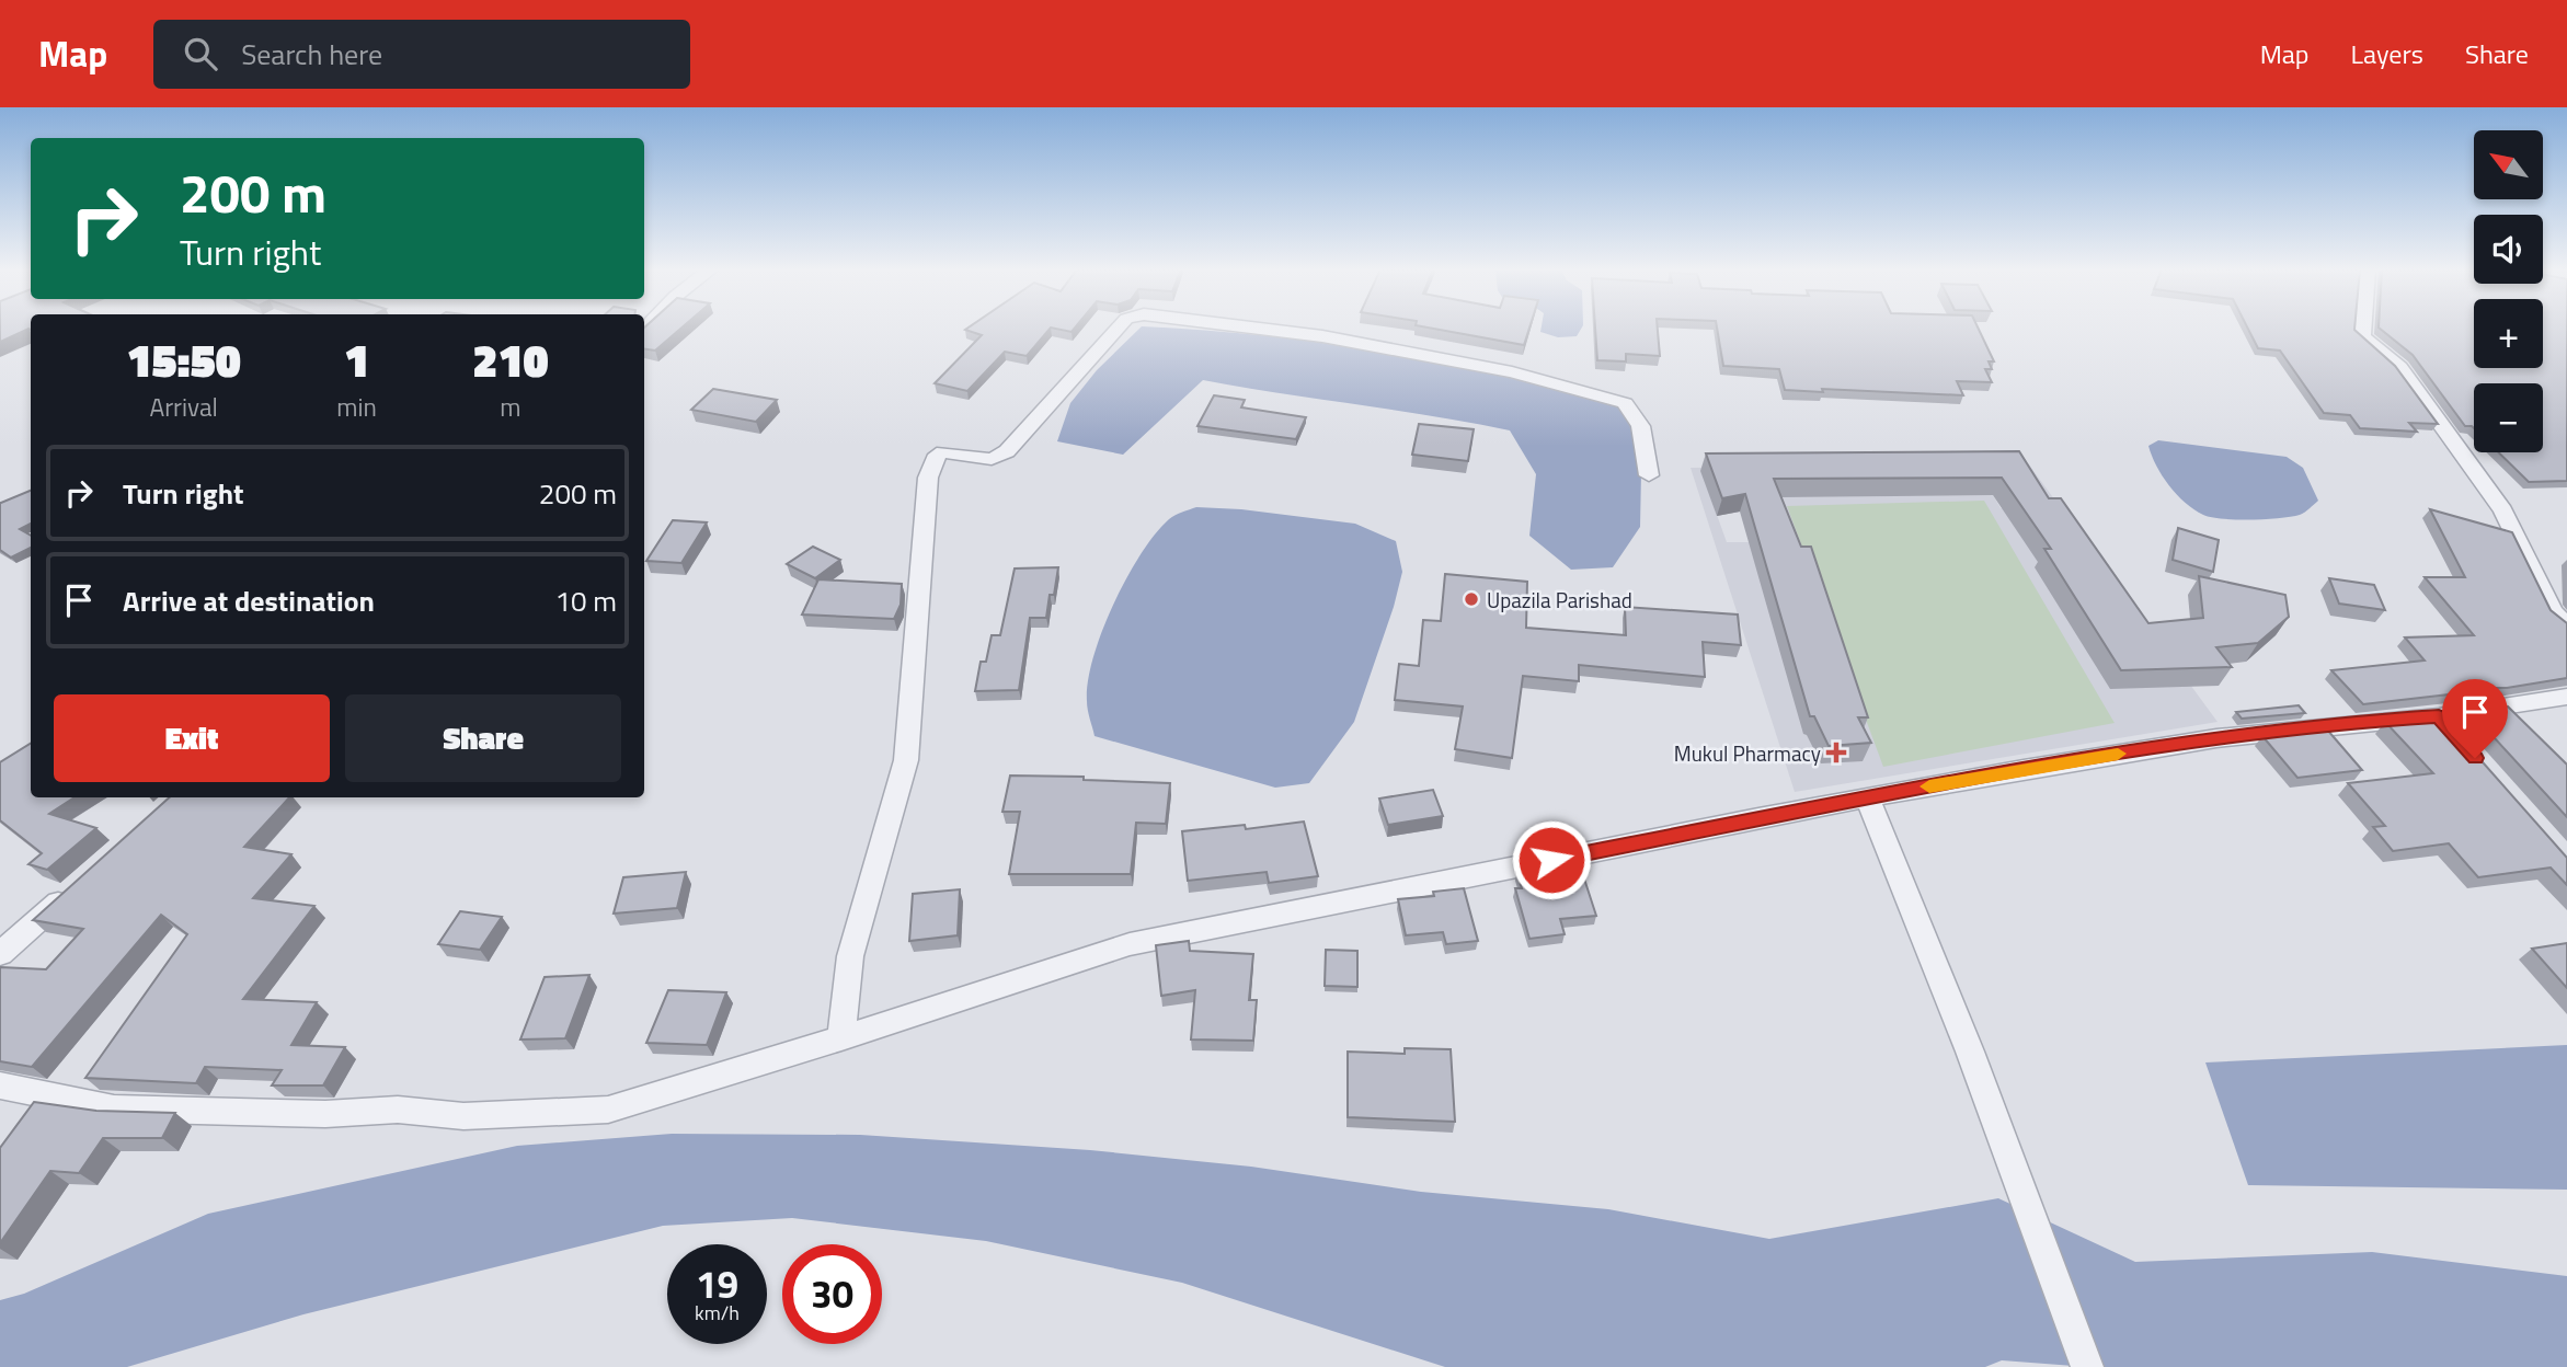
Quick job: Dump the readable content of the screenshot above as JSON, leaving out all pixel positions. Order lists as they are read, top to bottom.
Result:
{
  "places": {
    "other": ["Upazila Parishad"],
    "health": ["Mukul Pharmacy"]
  },
  "north": "top left",
  "page": {
    "header": "Map",
    "search": "Search here",
    "nav": ["Map", "Layers", "Share"],
    "map_buttons": ["+", "−"],
    "turn": ["200 m", "Turn right"],
    "eta": [
      "15:50",
      "Arrival",
      "1",
      "min",
      "210",
      "m"
    ],
    "list": [
      {
        "name": "Turn right",
        "value": "200 m"
      },
      {
        "name": "Arrive at destination",
        "value": "10 m"
      }
    ],
    "buttons": ["Exit", "Share"],
    "speed": "19 km/h",
    "limit": "30"
  }
}
